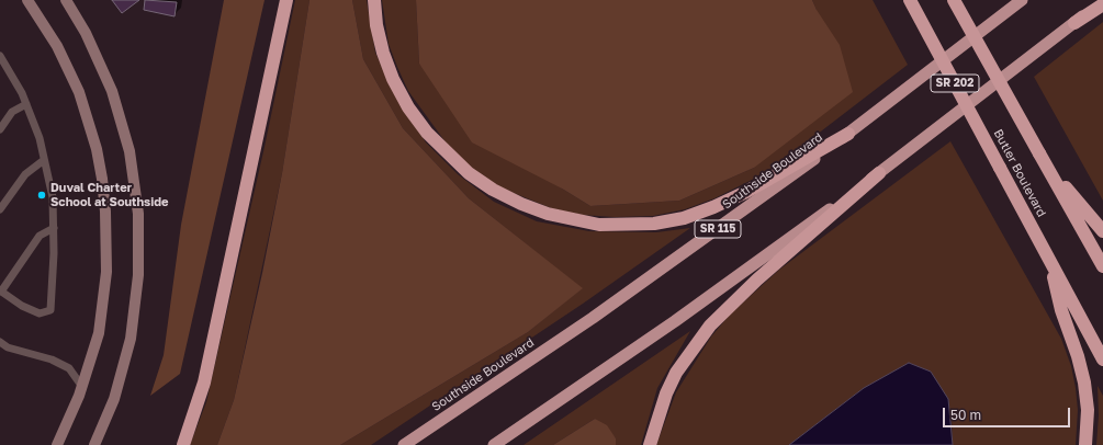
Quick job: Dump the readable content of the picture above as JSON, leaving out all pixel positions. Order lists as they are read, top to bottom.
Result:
{
  "streets": {
    "highway": [
      "SR 202",
      "Southside Boulevard",
      "Butler Boulevard",
      "SR 115"
    ]
  },
  "places": ["Duval Charter School at Southside"],
  "scale_bar": "50 m"
}
